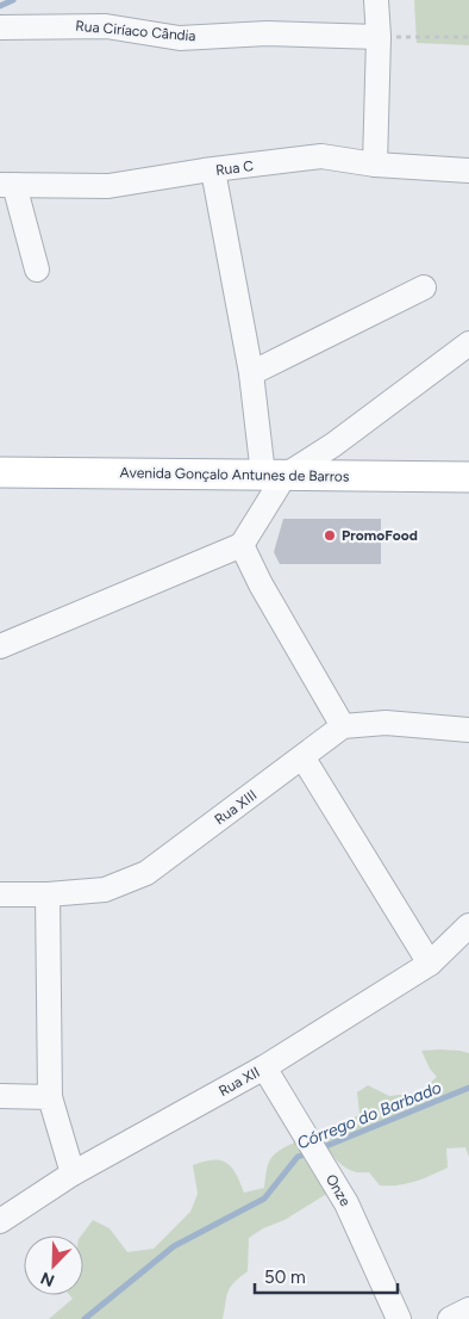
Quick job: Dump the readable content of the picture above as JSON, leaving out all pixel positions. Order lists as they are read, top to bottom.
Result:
{
  "streets": {
    "main road": ["Avenida Gonçalo Antunes de Barros"],
    "street": [
      "Rua Ciríaco Cândia",
      "Rua C",
      "Rua XIII",
      "Rua XII",
      "Onze"
    ]
  },
  "crossings": [
    ["Rua XII", "Onze"]
  ],
  "water": ["Córrego do Barbado"],
  "places": ["PromoFood"],
  "scale_bar": "50 m",
  "north": "bottom left"
}
